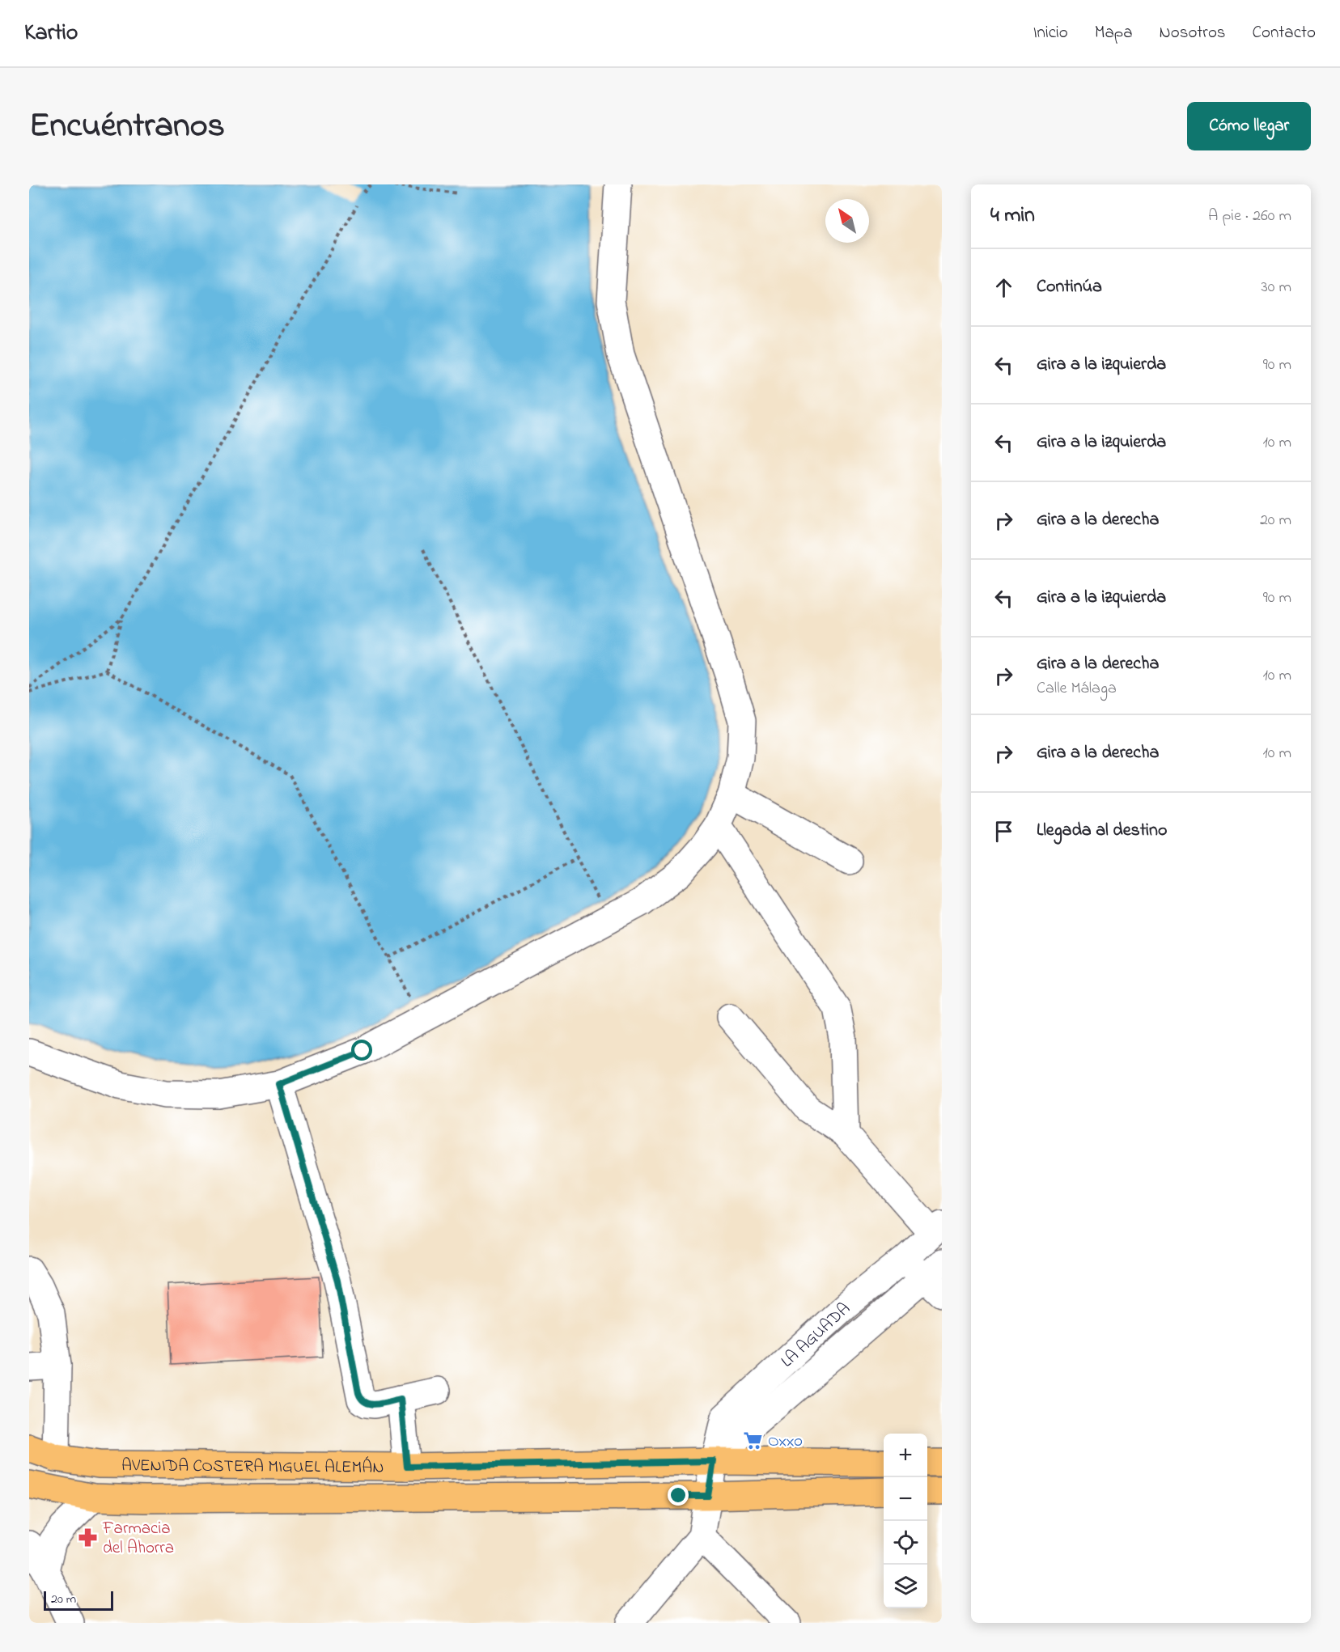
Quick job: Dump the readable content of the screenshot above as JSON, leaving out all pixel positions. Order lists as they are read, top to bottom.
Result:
{
  "streets": {
    "main road": ["AVENIDA COSTERA MIGUEL ALEMÁN"],
    "street": ["LA AGUADA"]
  },
  "crossings": [
    ["LA AGUADA", "AVENIDA COSTERA MIGUEL ALEMÁN"]
  ],
  "places": {
    "supermarket": ["Oxxo"],
    "pharmacy": ["Farmacia del Ahorra"]
  },
  "scale_bar": "20 m",
  "north": "top left",
  "page": {
    "header": "Kartio",
    "nav": [
      "Inicio",
      "Mapa",
      "Nosotros",
      "Contacto"
    ],
    "title": "Encuéntranos",
    "buttons": "Cómo llegar",
    "heading": ["4 min", "A pie · 260 m"],
    "list": [
      ["Continúa", "30 m"],
      ["Gira a la izquierda", "90 m"],
      ["Gira a la izquierda", "10 m"],
      ["Gira a la derecha", "20 m"],
      ["Gira a la izquierda", "90 m"],
      ["Gira a la derecha", "Calle Málaga", "10 m"],
      ["Gira a la derecha", "10 m"],
      "Llegada al destino"
    ],
    "map_buttons": ["+", "−"],
    "scale": "20 m"
  }
}
